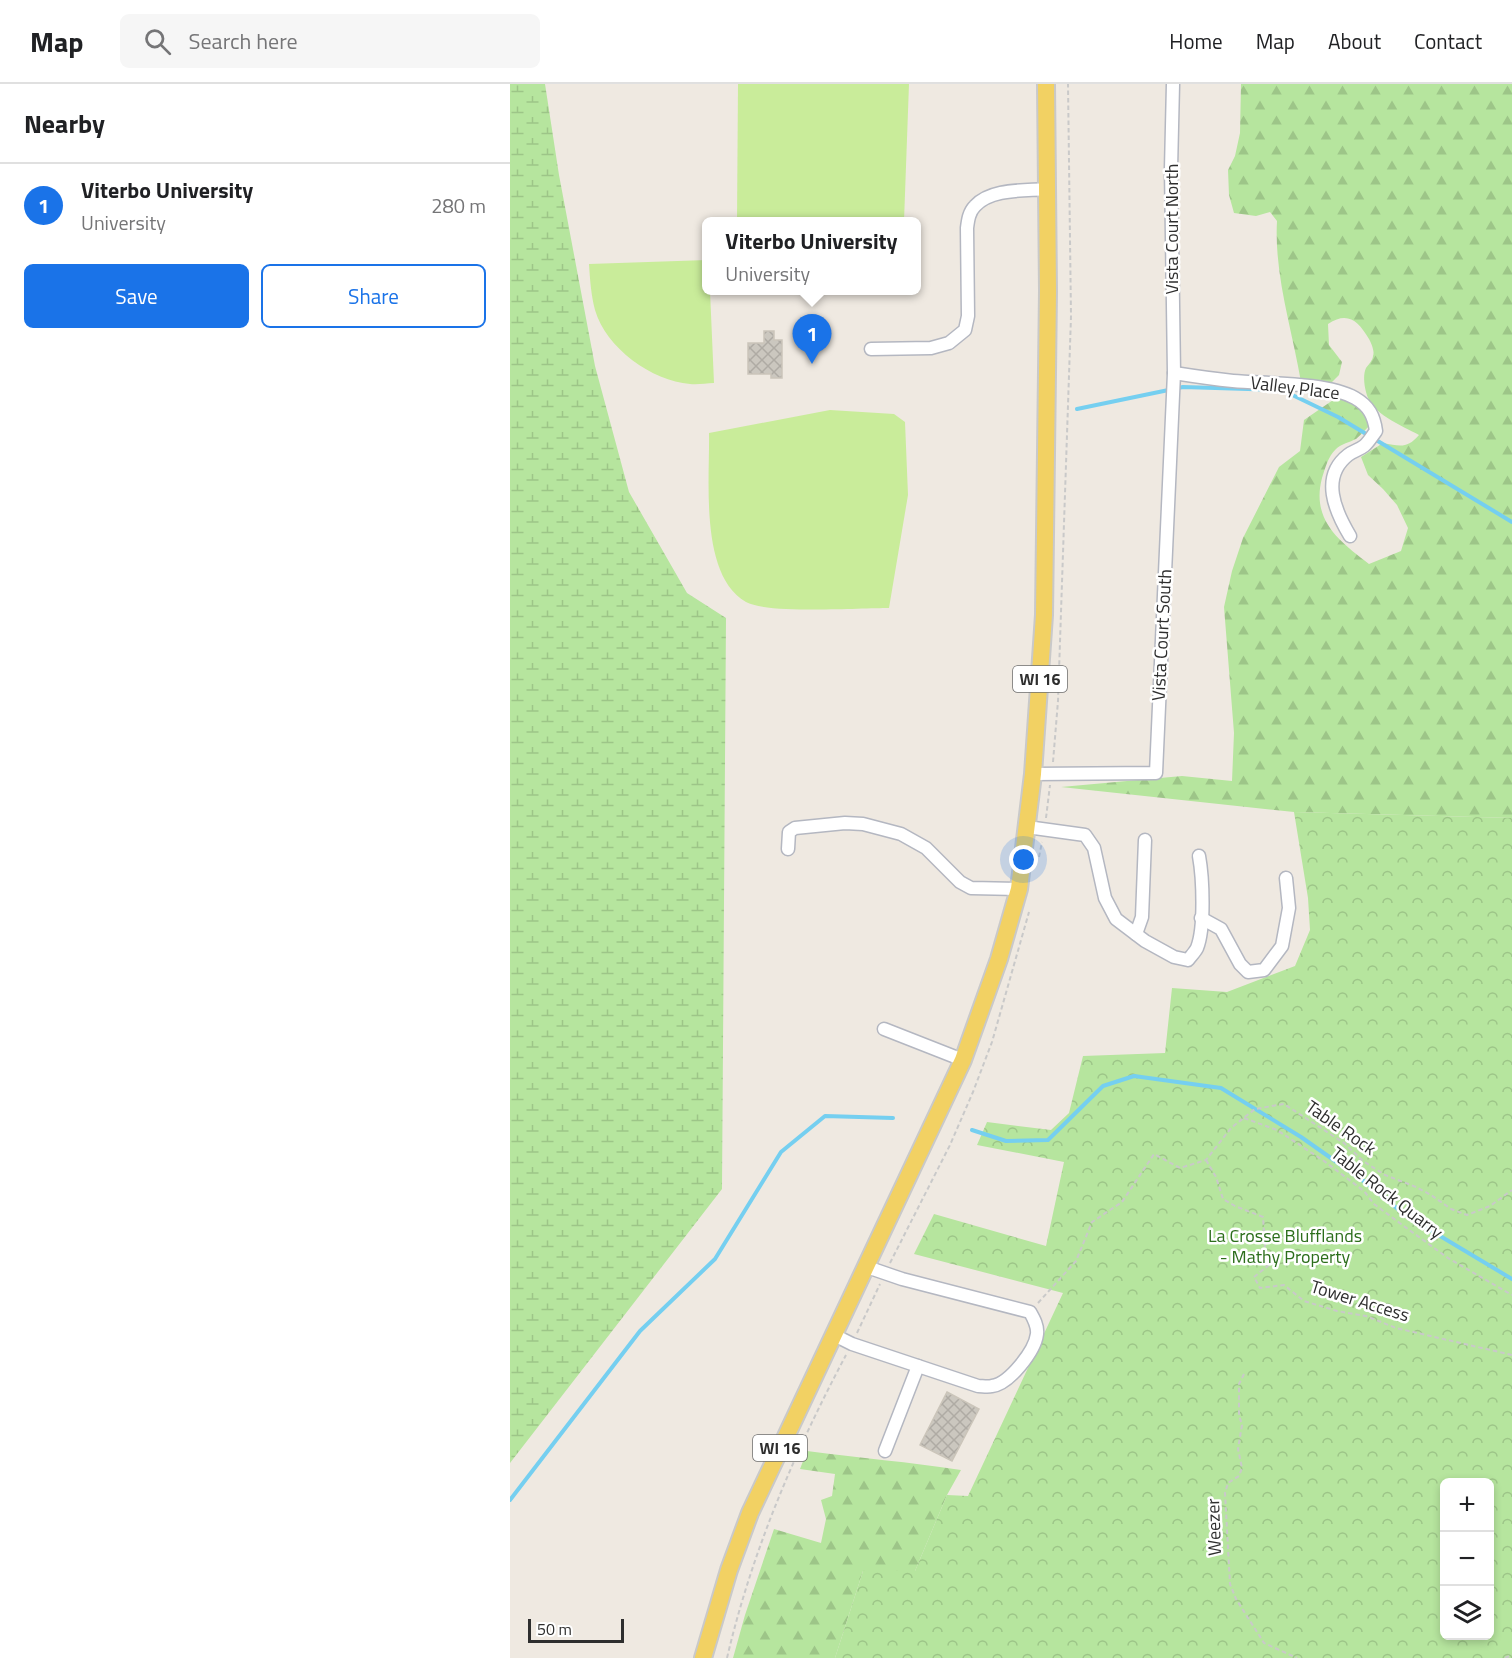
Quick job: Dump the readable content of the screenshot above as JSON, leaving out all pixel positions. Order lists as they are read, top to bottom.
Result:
{
  "streets": {
    "main road": ["WI 16"],
    "street": ["Vista Court North", "Valley Place", "Vista Court South"],
    "path": [
      "Table Rock",
      "Table Rock Quarry",
      "Tower Access",
      "Weezer"
    ]
  },
  "crossings": [
    ["Vista Court North", "Valley Place"],
    ["Vista Court North", "Vista Court South"],
    ["Valley Place", "Vista Court South"],
    ["Vista Court South", "WI 16"],
    ["Table Rock", "Table Rock Quarry"],
    ["Table Rock", "Tower Access"]
  ],
  "parks": ["La Crosse Blufflands - Mathy Property"],
  "scale_bar": "50 m",
  "page": {
    "header": "Map",
    "search": "Search here",
    "nav": [
      "Home",
      "Map",
      "About",
      "Contact"
    ],
    "heading": "Nearby",
    "list": [
      {
        "mark": "1",
        "name": "Viterbo University",
        "note": "University",
        "value": "280 m"
      }
    ],
    "popup": ["Viterbo University", "University"],
    "buttons": ["Save", "Share"],
    "pins": "1",
    "map_buttons": ["+", "−"],
    "scale": "50 m"
  }
}
